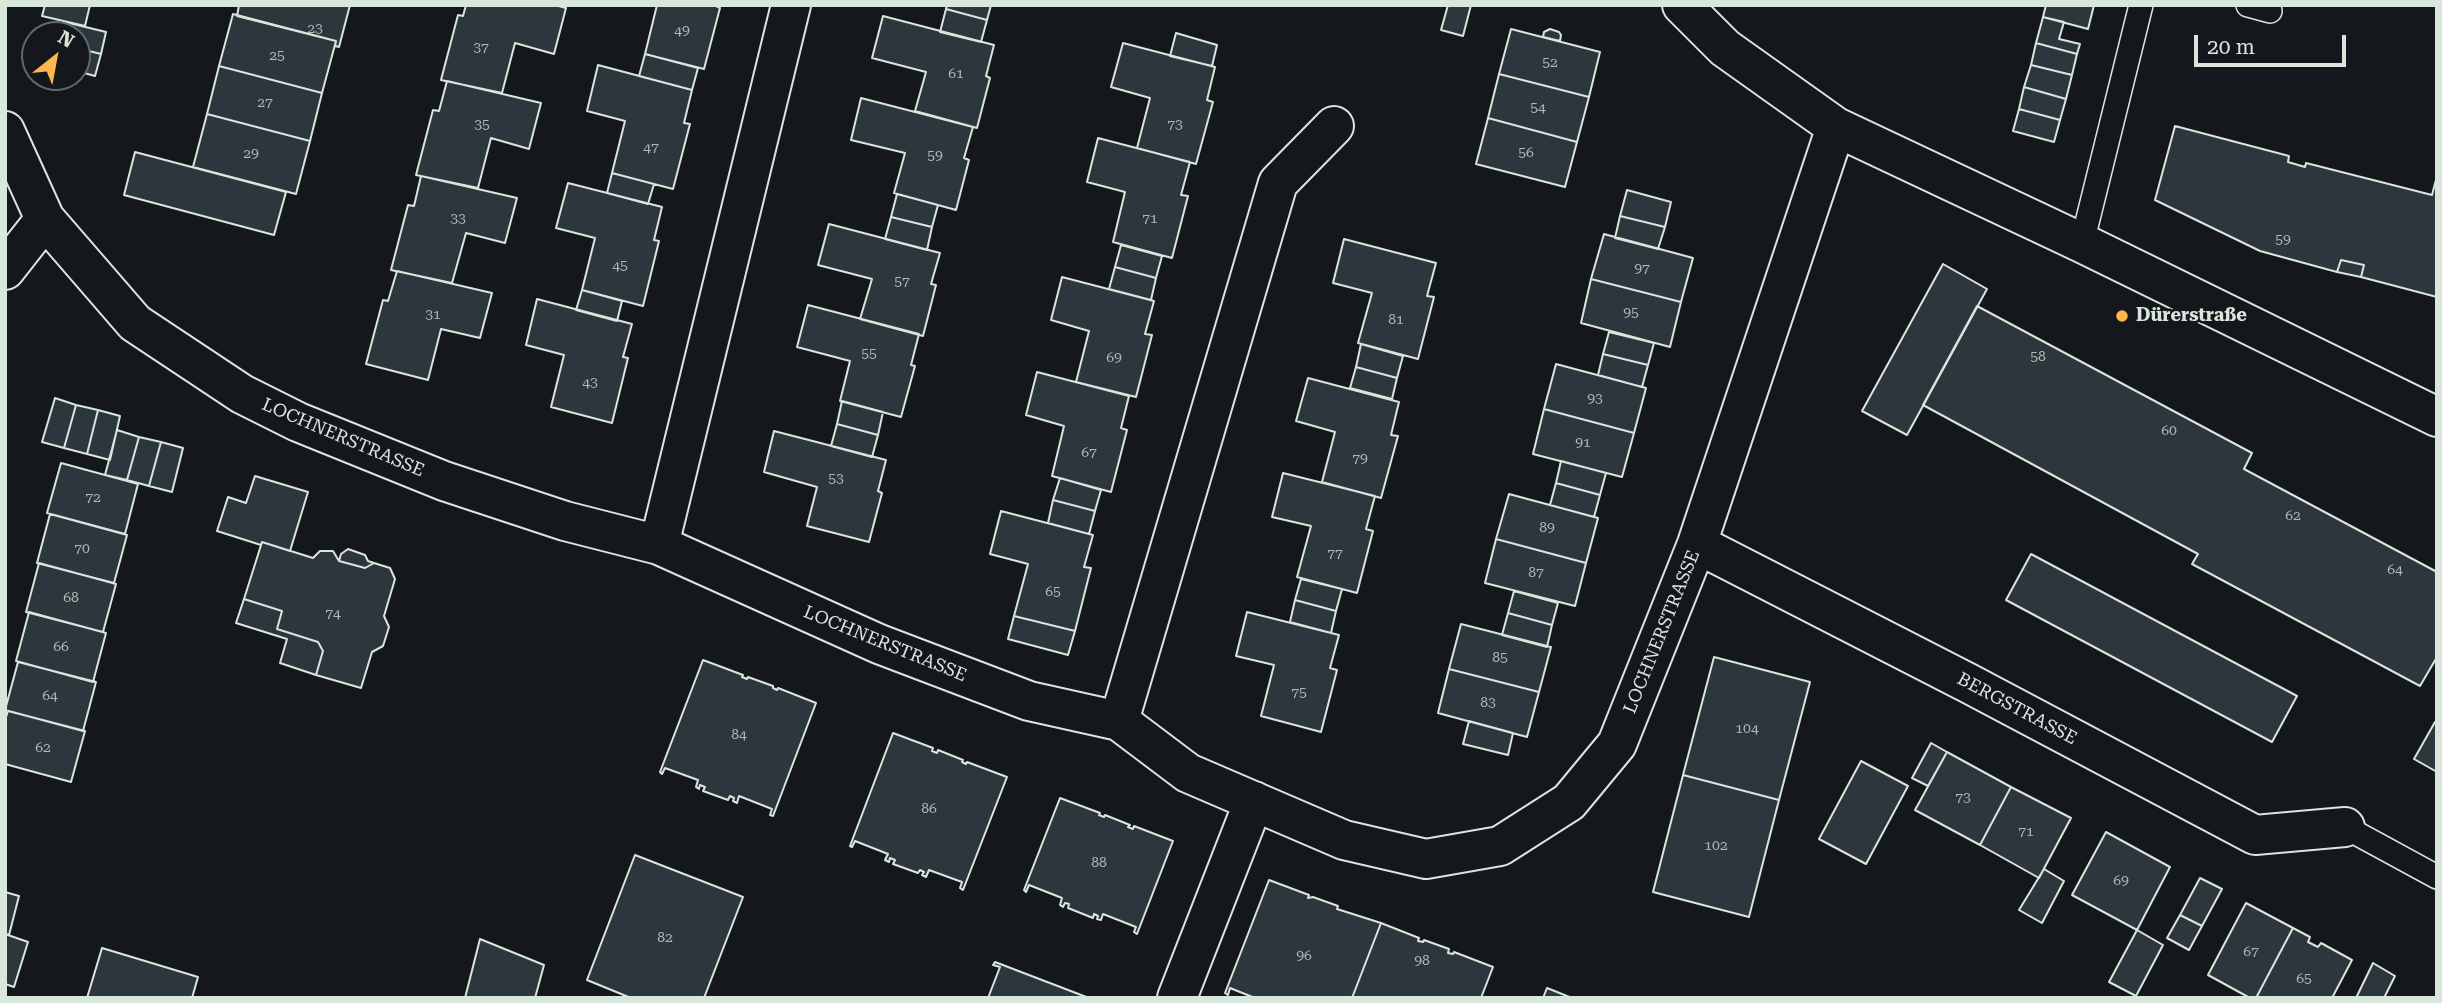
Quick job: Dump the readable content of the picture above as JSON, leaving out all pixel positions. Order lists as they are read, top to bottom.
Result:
{
  "streets": {
    "street": ["LOCHNERSTRASSE", "BERGSTRASSE"]
  },
  "crossings": [
    ["LOCHNERSTRASSE", "BERGSTRASSE"]
  ],
  "places": ["Dürerstraße"],
  "house_numbers": [
    "23",
    "49",
    "37",
    "25",
    "52",
    "61",
    "27",
    "54",
    "35",
    "73",
    "47",
    "56",
    "29",
    "59",
    "33",
    "71",
    "59",
    "45",
    "97",
    "57",
    "95",
    "31",
    "81",
    "55",
    "58",
    "69",
    "43",
    "93",
    "60",
    "91",
    "67",
    "79",
    "53",
    "72",
    "62",
    "89",
    "70",
    "77",
    "64",
    "87",
    "65",
    "68",
    "74",
    "66",
    "85",
    "75",
    "64",
    "83",
    "104",
    "84",
    "62",
    "73",
    "86",
    "71",
    "102",
    "88",
    "69",
    "82",
    "67",
    "96",
    "98",
    "65"
  ],
  "scale_bar": "20 m",
  "north": "top right"
}
